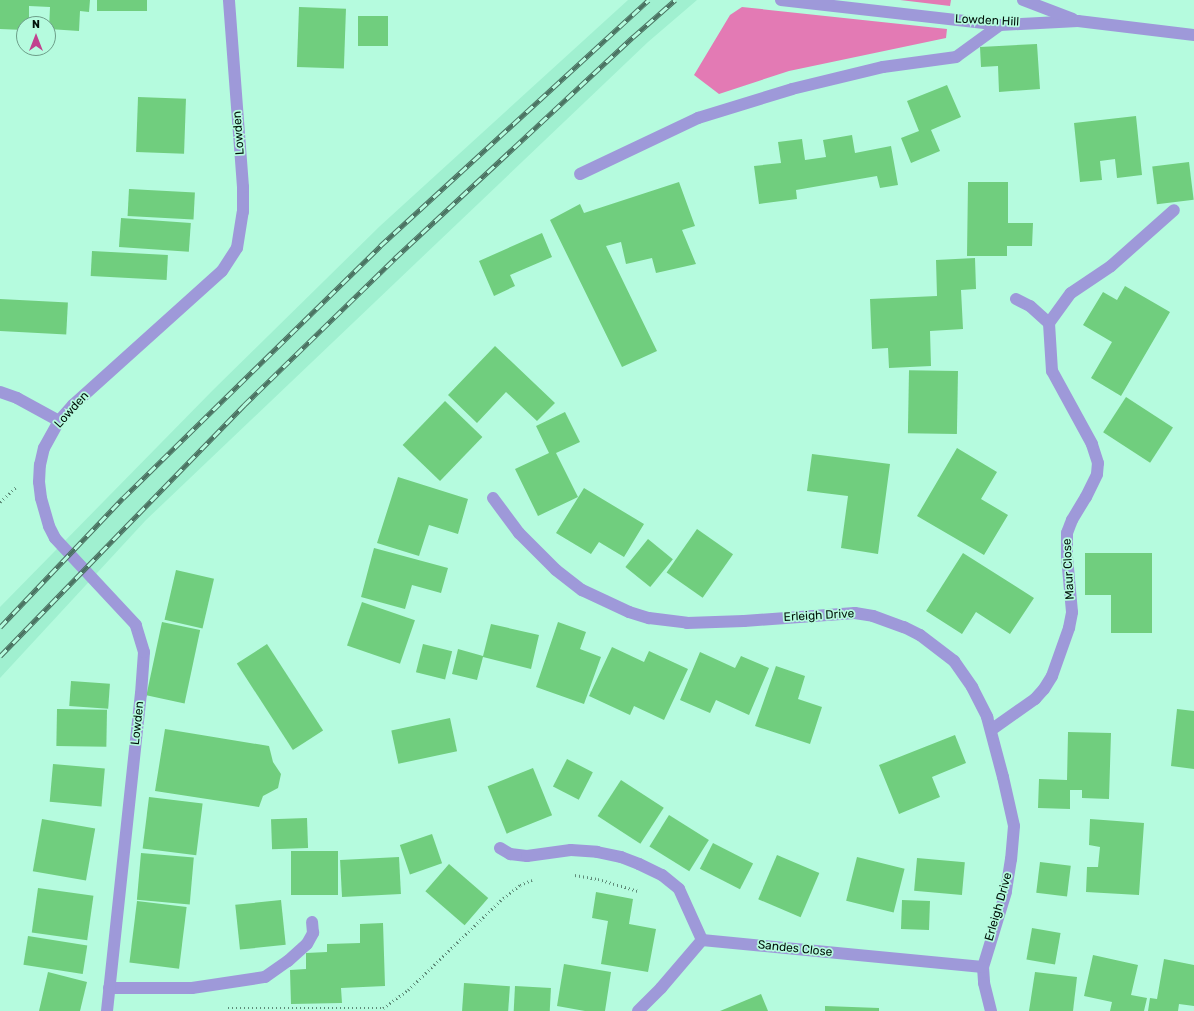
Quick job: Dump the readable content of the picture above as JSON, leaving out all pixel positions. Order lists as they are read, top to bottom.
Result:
{
  "streets": {
    "street": [
      "Lowden Hill",
      "Lowden",
      "Maur Close",
      "Erleigh Drive",
      "Sandes Close"
    ]
  },
  "crossings": [
    ["Maur Close", "Erleigh Drive"],
    ["Erleigh Drive", "Sandes Close"]
  ],
  "north": "top"
}
